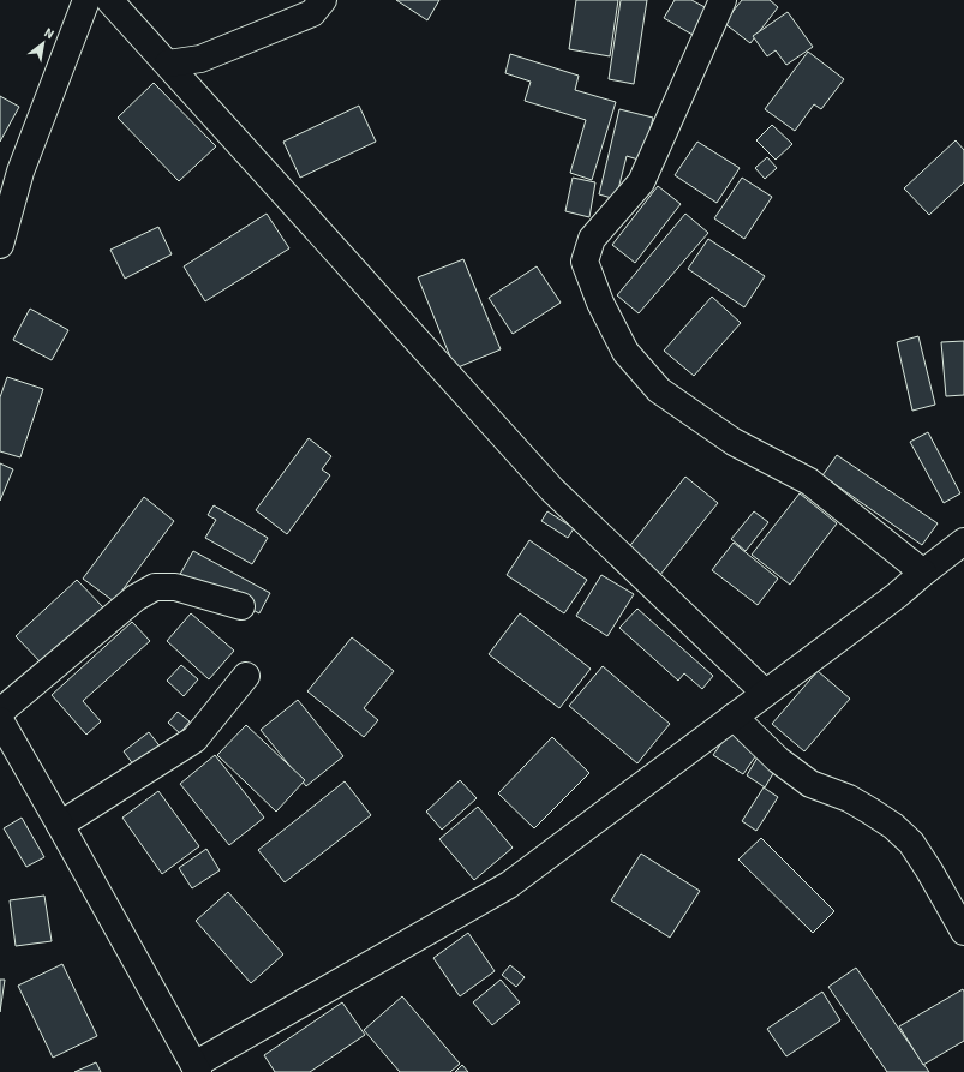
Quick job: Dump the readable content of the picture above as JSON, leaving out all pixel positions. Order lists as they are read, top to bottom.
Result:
{
  "north": "top right"
}
